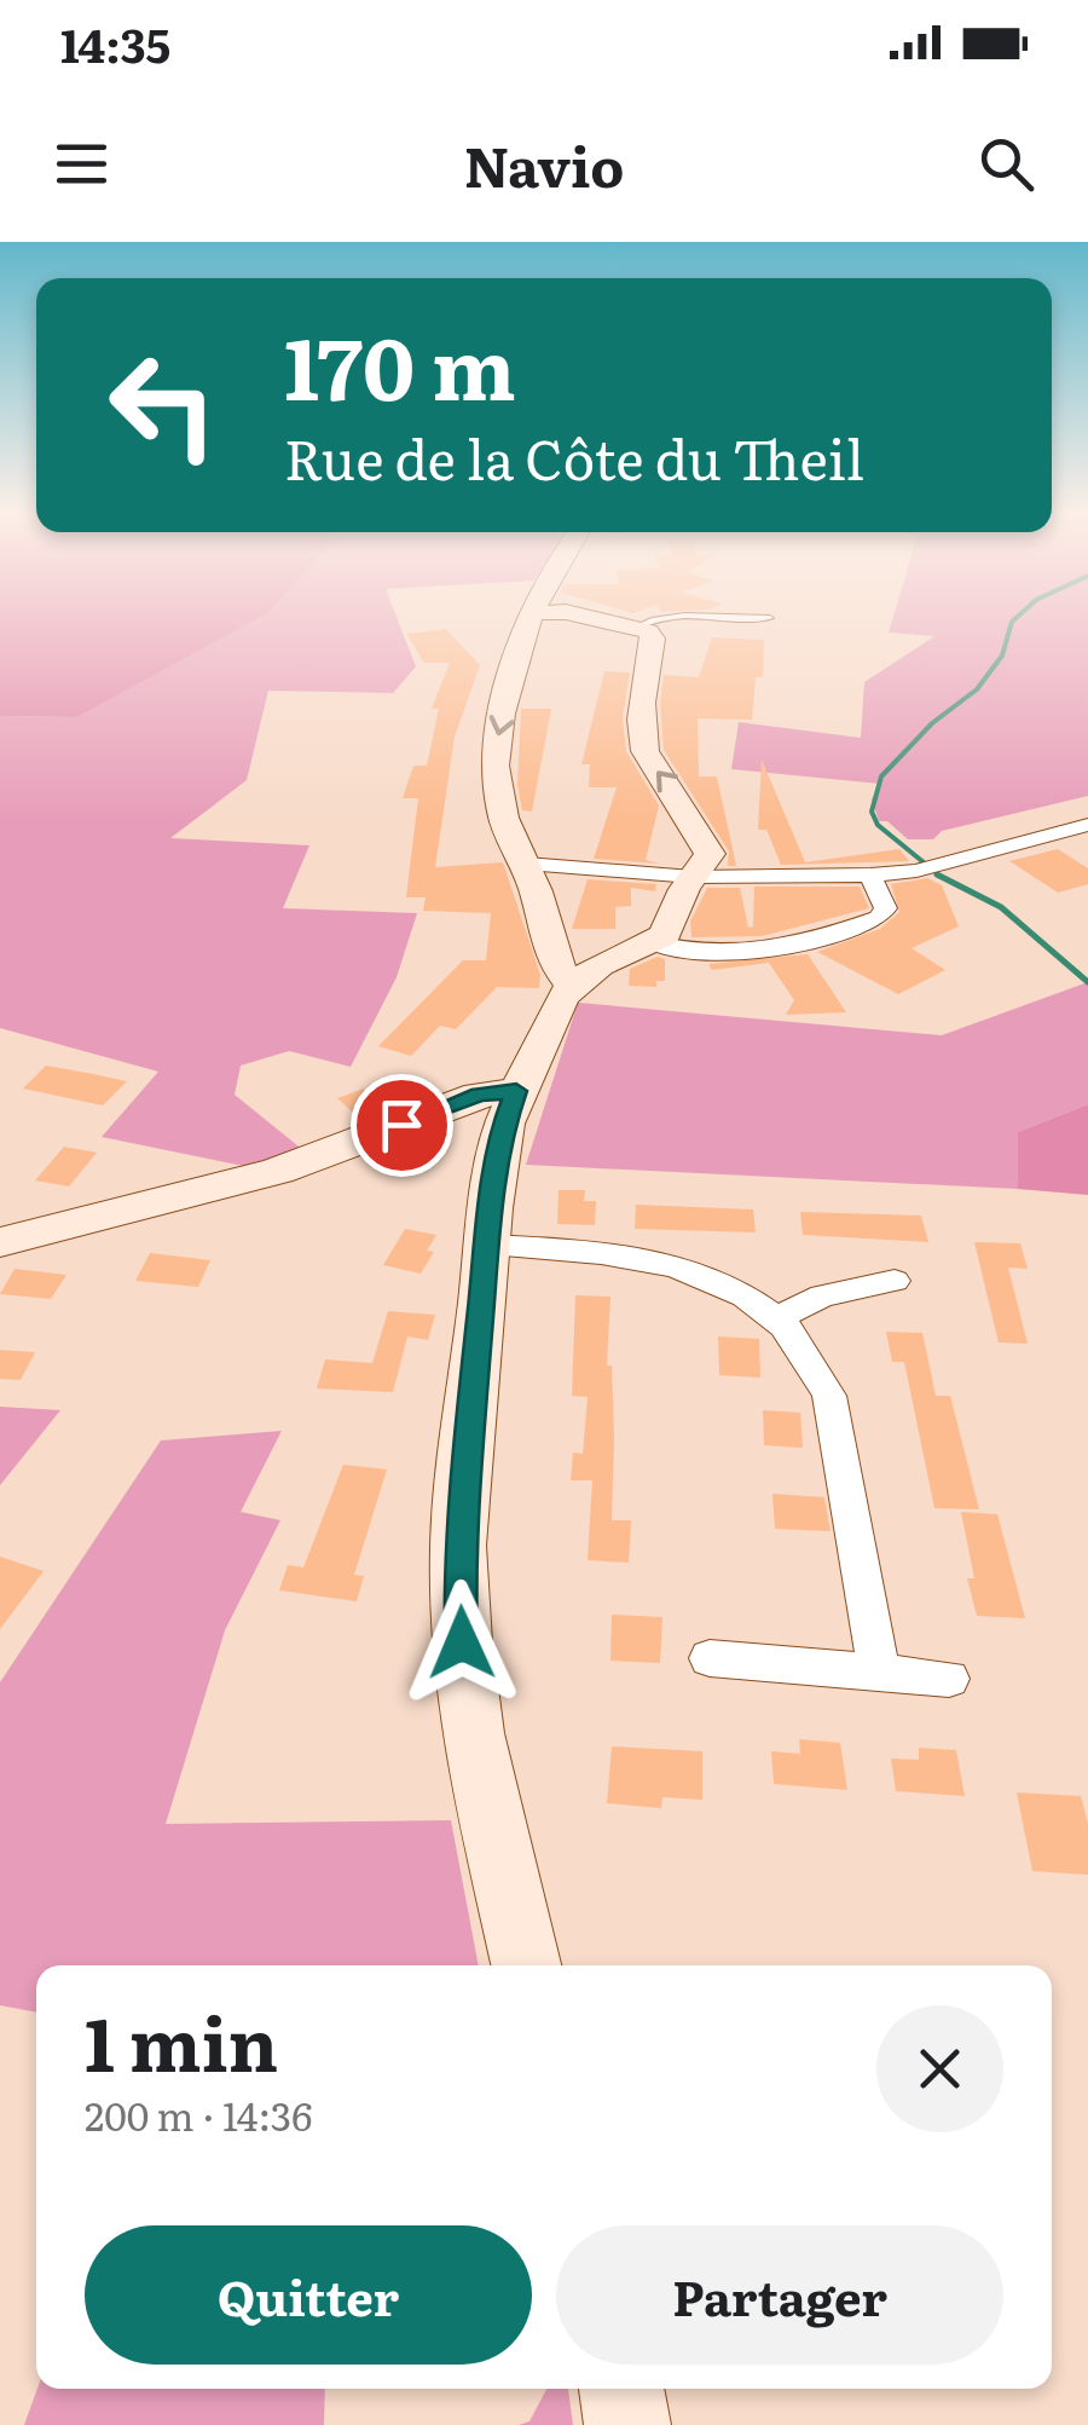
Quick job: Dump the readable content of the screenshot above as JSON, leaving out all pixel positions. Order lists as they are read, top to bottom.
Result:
{
  "page": {
    "status": "14:35",
    "header": "Navio",
    "turn": ["170 m", "Rue de la Côte du Theil"],
    "heading": ["1 min", "200 m · 14:36"],
    "buttons": ["Quitter", "Partager"]
  }
}
